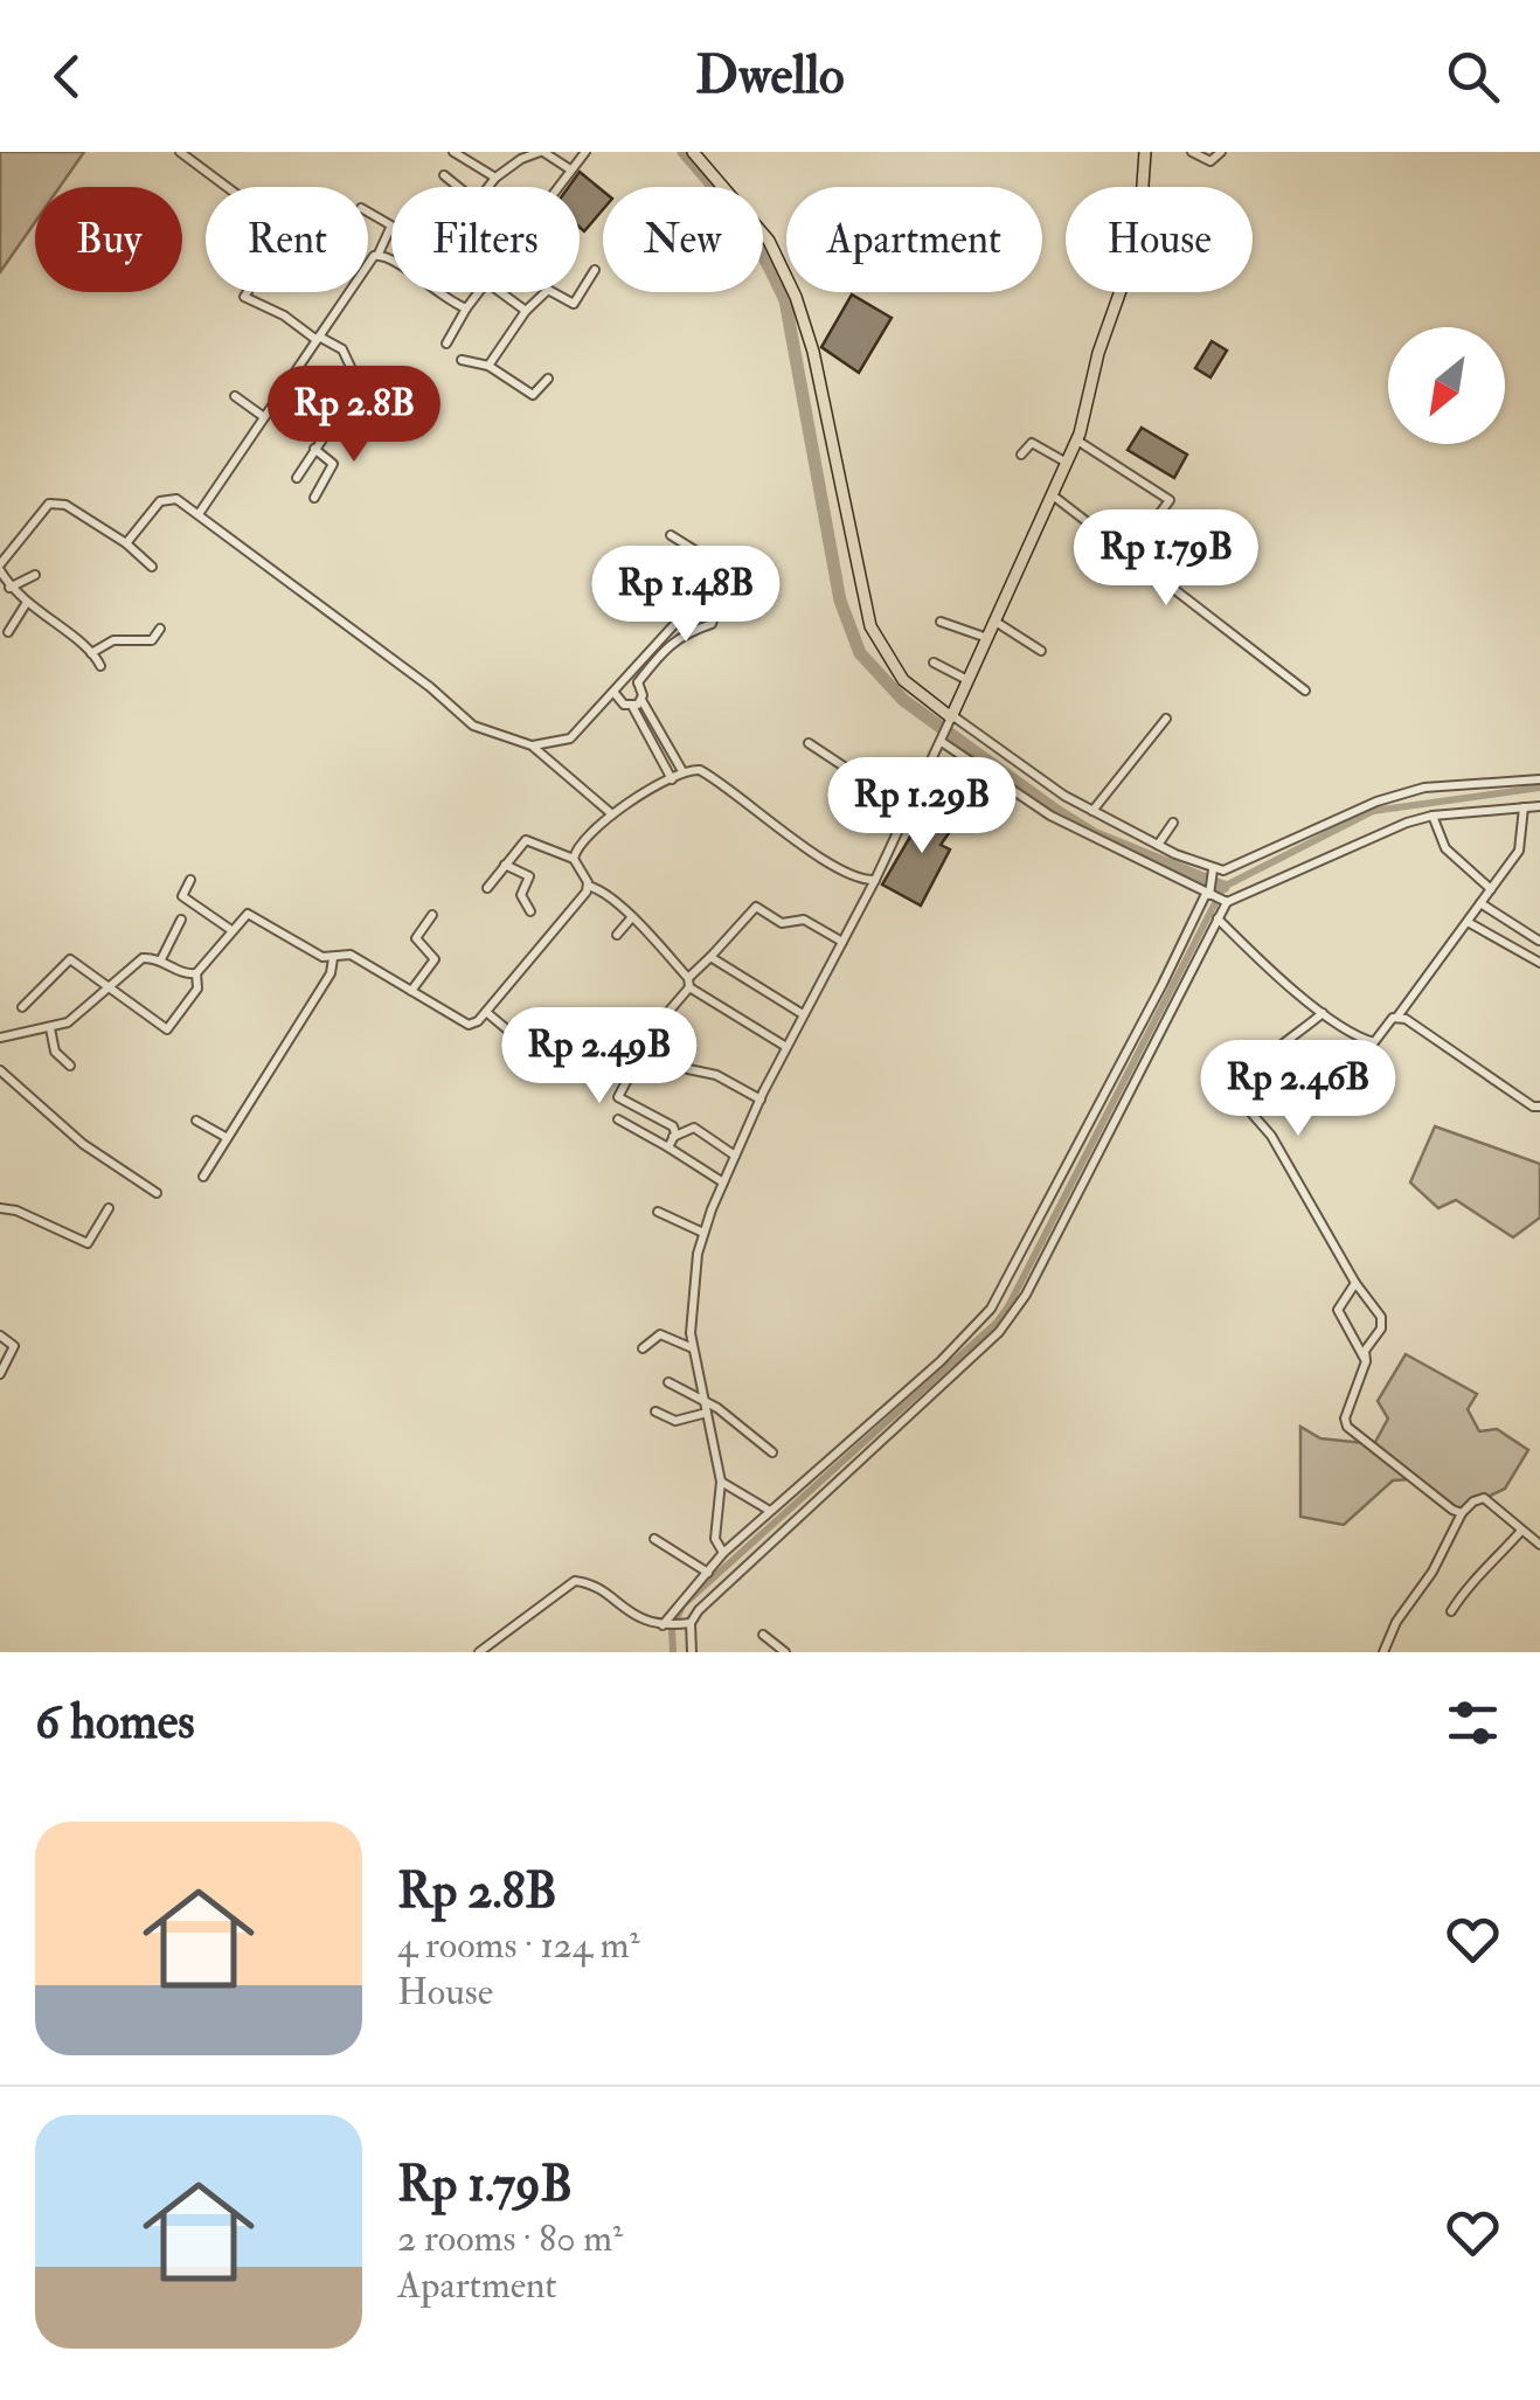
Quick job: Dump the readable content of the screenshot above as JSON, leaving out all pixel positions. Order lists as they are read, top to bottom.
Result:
{
  "north": "bottom left",
  "page": {
    "header": "Dwello",
    "chip": [
      "Buy",
      "Rent",
      "Filters",
      "New",
      "Apartment",
      "House"
    ],
    "price": [
      "Rp 2.8B",
      "Rp 1.79B",
      "Rp 1.48B",
      "Rp 1.29B",
      "Rp 2.49B",
      "Rp 2.46B"
    ],
    "heading": "6 homes",
    "list": [
      {
        "name": "Rp 2.8B",
        "note": "4 rooms · 124 m² · House"
      },
      {
        "name": "Rp 1.79B",
        "note": "2 rooms · 80 m² · Apartment"
      }
    ]
  }
}
